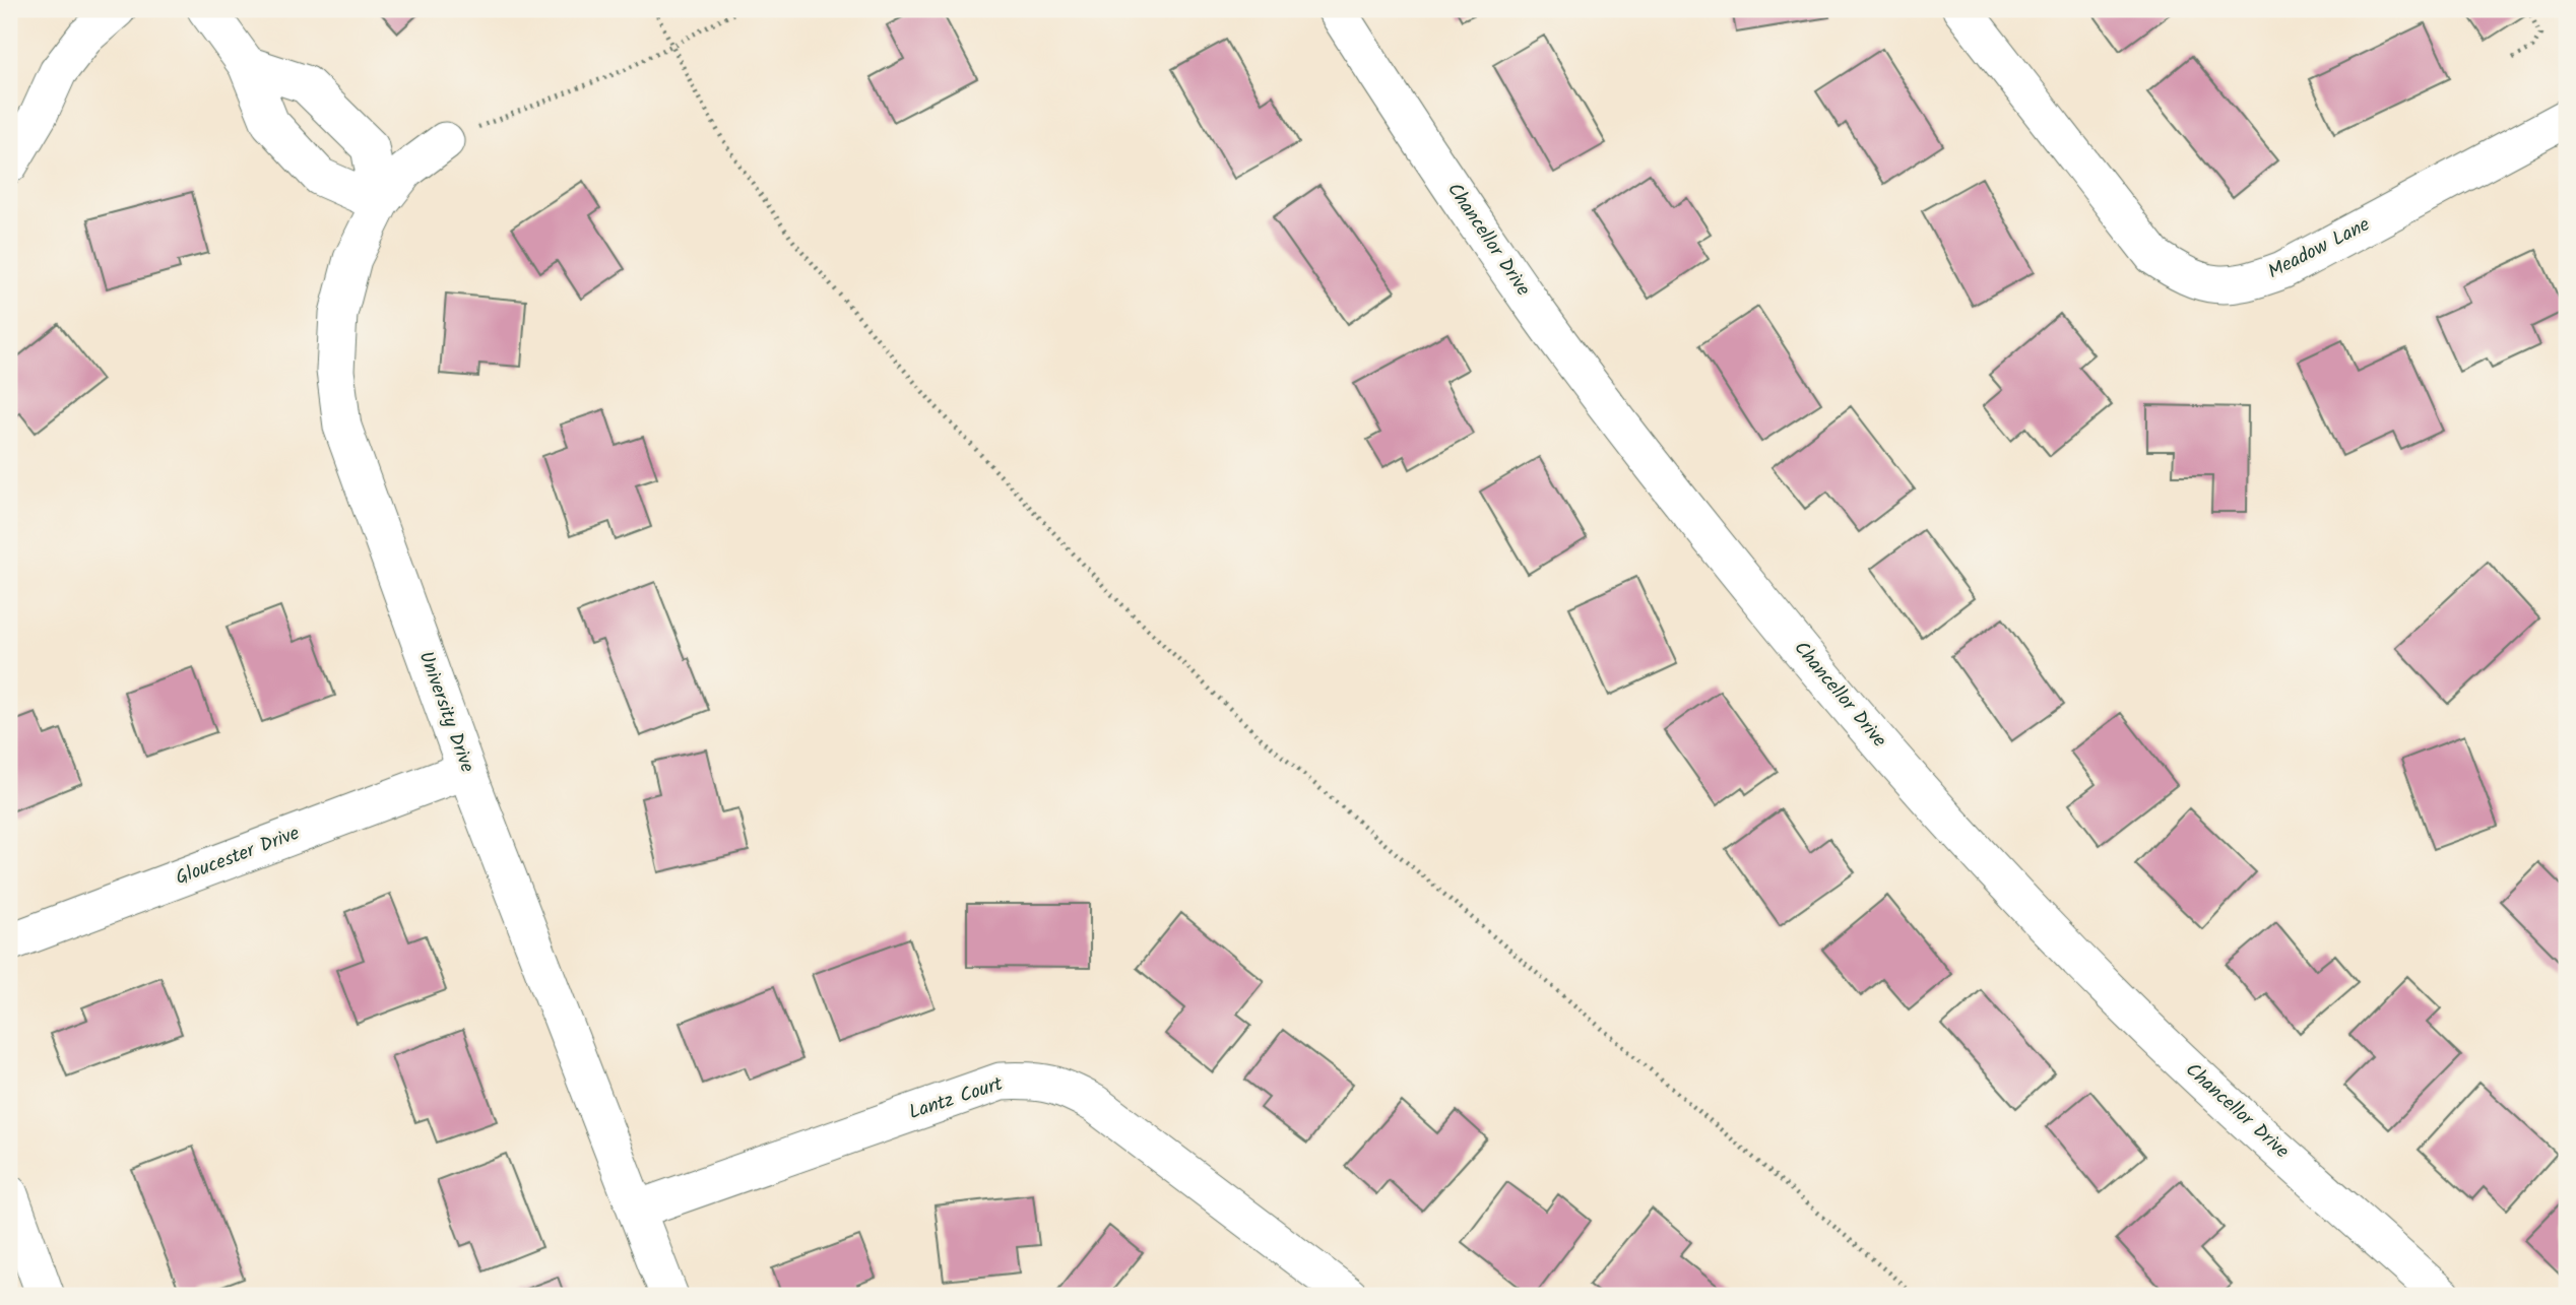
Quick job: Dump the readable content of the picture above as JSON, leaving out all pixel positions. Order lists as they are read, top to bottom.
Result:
{
  "streets": {
    "street": [
      "Chancellor Drive",
      "Meadow Lane",
      "University Drive",
      "Gloucester Drive",
      "Lantz Court"
    ]
  },
  "crossings": [
    ["University Drive", "Gloucester Drive"],
    ["University Drive", "Lantz Court"]
  ]
}
